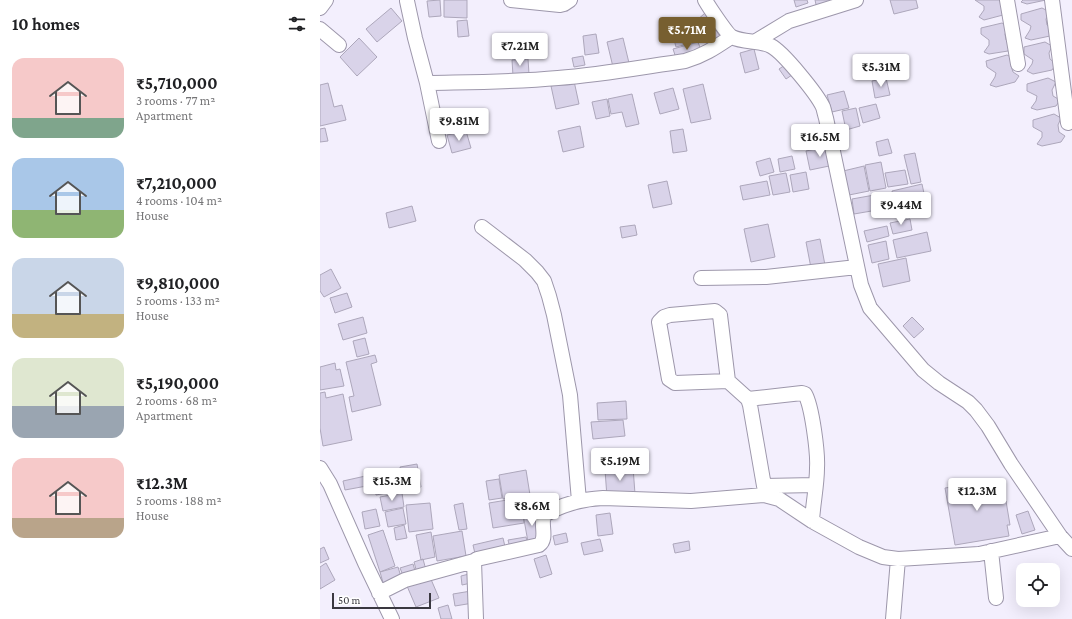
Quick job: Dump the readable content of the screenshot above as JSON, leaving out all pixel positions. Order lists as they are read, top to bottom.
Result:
{
  "scale_bar": "50 m",
  "page": {
    "heading": "10 homes",
    "price": [
      "₹5.71M",
      "₹7.21M",
      "₹5.31M",
      "₹9.81M",
      "₹16.5M",
      "₹9.44M",
      "₹5.19M",
      "₹15.3M",
      "₹12.3M",
      "₹8.6M"
    ],
    "list": [
      {
        "name": "₹5,710,000",
        "note": "3 rooms · 77 m² · Apartment"
      },
      {
        "name": "₹7,210,000",
        "note": "4 rooms · 104 m² · House"
      },
      {
        "name": "₹9,810,000",
        "note": "5 rooms · 133 m² · House"
      },
      {
        "name": "₹5,190,000",
        "note": "2 rooms · 68 m² · Apartment"
      },
      {
        "name": "₹12.3M",
        "note": "5 rooms · 188 m² · House"
      }
    ],
    "scale": "50 m"
  }
}
